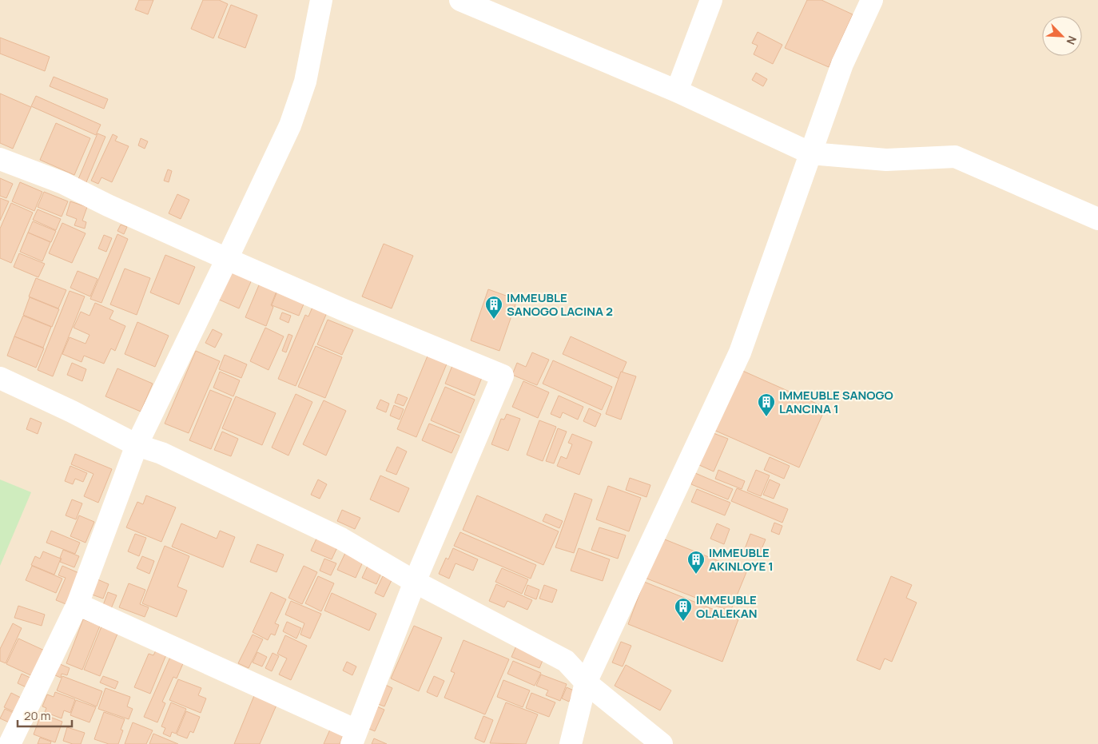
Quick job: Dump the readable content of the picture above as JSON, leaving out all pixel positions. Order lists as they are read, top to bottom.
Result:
{
  "places": {
    "building": [
      "IMMEUBLE SANOGO LACINA 2",
      "IMMEUBLE SANOGO LANCINA 1",
      "IMMEUBLE AKINLOYE 1",
      "IMMEUBLE OLALEKAN"
    ]
  },
  "scale_bar": "20 m",
  "north": "bottom right"
}
